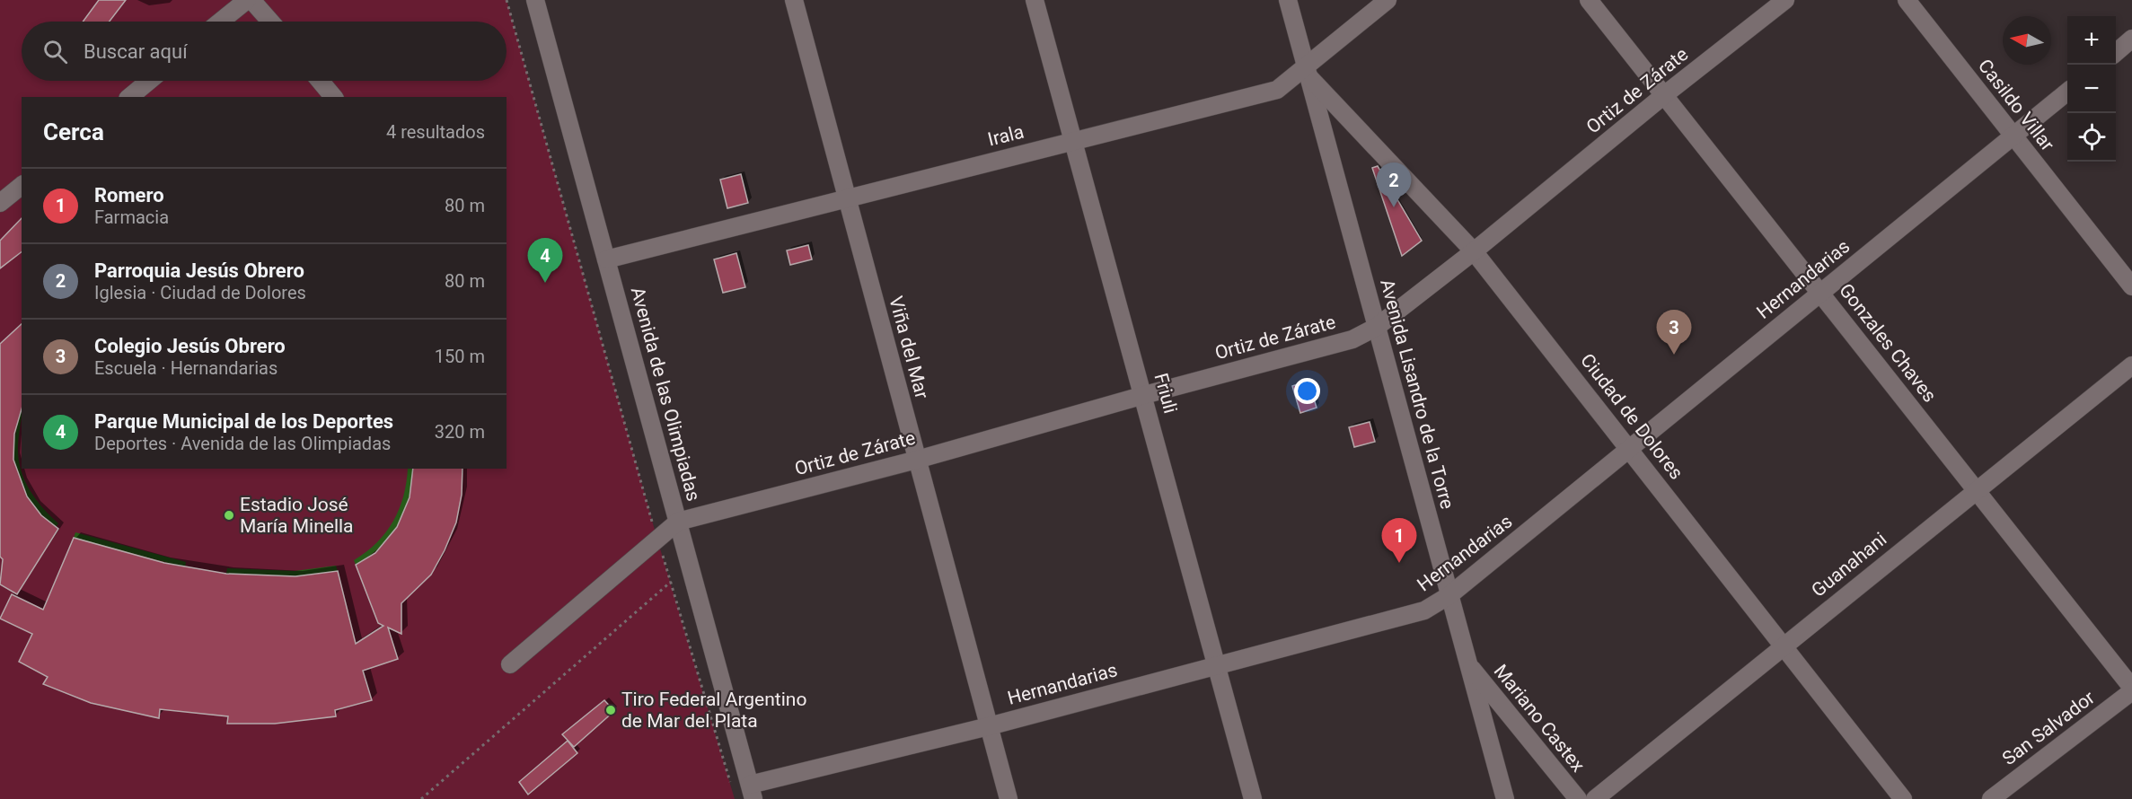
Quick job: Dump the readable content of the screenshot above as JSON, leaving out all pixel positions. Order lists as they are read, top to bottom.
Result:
{
  "streets": {
    "street": [
      "Ortiz de Zárate",
      "Casildo Villar",
      "Irala",
      "Hernandarias",
      "Gonzales Chaves",
      "Viña del Mar",
      "Friuli",
      "Avenida de las Olimpiadas",
      "Avenida Lisandro de la Torre",
      "Ciudad de Dolores",
      "Guanahani",
      "Mariano Castex",
      "San Salvador"
    ]
  },
  "crossings": [
    ["Ortiz de Zárate", "Gonzales Chaves"],
    ["Ortiz de Zárate", "Viña del Mar"],
    ["Ortiz de Zárate", "Friuli"],
    ["Ortiz de Zárate", "Avenida de las Olimpiadas"],
    ["Ortiz de Zárate", "Avenida Lisandro de la Torre"],
    ["Ortiz de Zárate", "Ciudad de Dolores"],
    ["Casildo Villar", "Hernandarias"],
    ["Irala", "Viña del Mar"],
    ["Irala", "Friuli"],
    ["Irala", "Avenida de las Olimpiadas"],
    ["Irala", "Avenida Lisandro de la Torre"],
    ["Irala", "Ciudad de Dolores"],
    ["Hernandarias", "Gonzales Chaves"],
    ["Hernandarias", "Viña del Mar"],
    ["Hernandarias", "Friuli"],
    ["Hernandarias", "Avenida de las Olimpiadas"],
    ["Hernandarias", "Avenida Lisandro de la Torre"],
    ["Hernandarias", "Ciudad de Dolores"],
    ["Gonzales Chaves", "Guanahani"],
    ["Gonzales Chaves", "San Salvador"],
    ["Avenida Lisandro de la Torre", "Ciudad de Dolores"],
    ["Avenida Lisandro de la Torre", "Mariano Castex"],
    ["Ciudad de Dolores", "Guanahani"]
  ],
  "places": ["Estadio José María Minella", "Tiro Federal Argentino de Mar del Plata"],
  "north": "left",
  "page": {
    "map_buttons": ["+", "−"],
    "search": "Buscar aquí",
    "heading": ["Cerca", "4 resultados"],
    "pins": [
      "2",
      "4",
      "3",
      "1"
    ],
    "list": [
      {
        "mark": "1",
        "name": "Romero",
        "note": "Farmacia",
        "value": "80 m"
      },
      {
        "mark": "2",
        "name": "Parroquia Jesús Obrero",
        "note": "Iglesia · Ciudad de Dolores",
        "value": "80 m"
      },
      {
        "mark": "3",
        "name": "Colegio Jesús Obrero",
        "note": "Escuela · Hernandarias",
        "value": "150 m"
      },
      {
        "mark": "4",
        "name": "Parque Municipal de los Deportes",
        "note": "Deportes · Avenida de las Olimpiadas",
        "value": "320 m"
      }
    ]
  }
}
